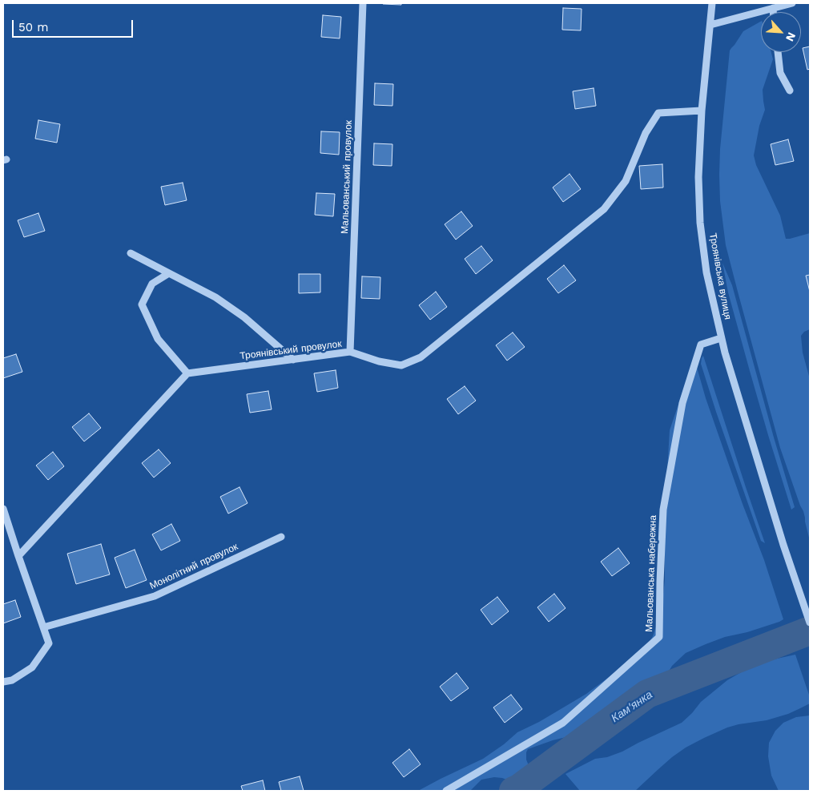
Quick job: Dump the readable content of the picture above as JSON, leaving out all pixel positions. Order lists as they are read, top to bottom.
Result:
{
  "streets": {
    "street": [
      "Мальованський провулок",
      "Троянівська вулиця",
      "Троянівський провулок",
      "Монолітний провулок",
      "Мальованська набережна"
    ]
  },
  "crossings": [
    ["Мальованський провулок", "Троянівський провулок"],
    ["Троянівська вулиця", "Троянівський провулок"],
    ["Троянівська вулиця", "Мальованська набережна"]
  ],
  "water": ["Кам'янка"],
  "scale_bar": "50 m",
  "north": "bottom right"
}
